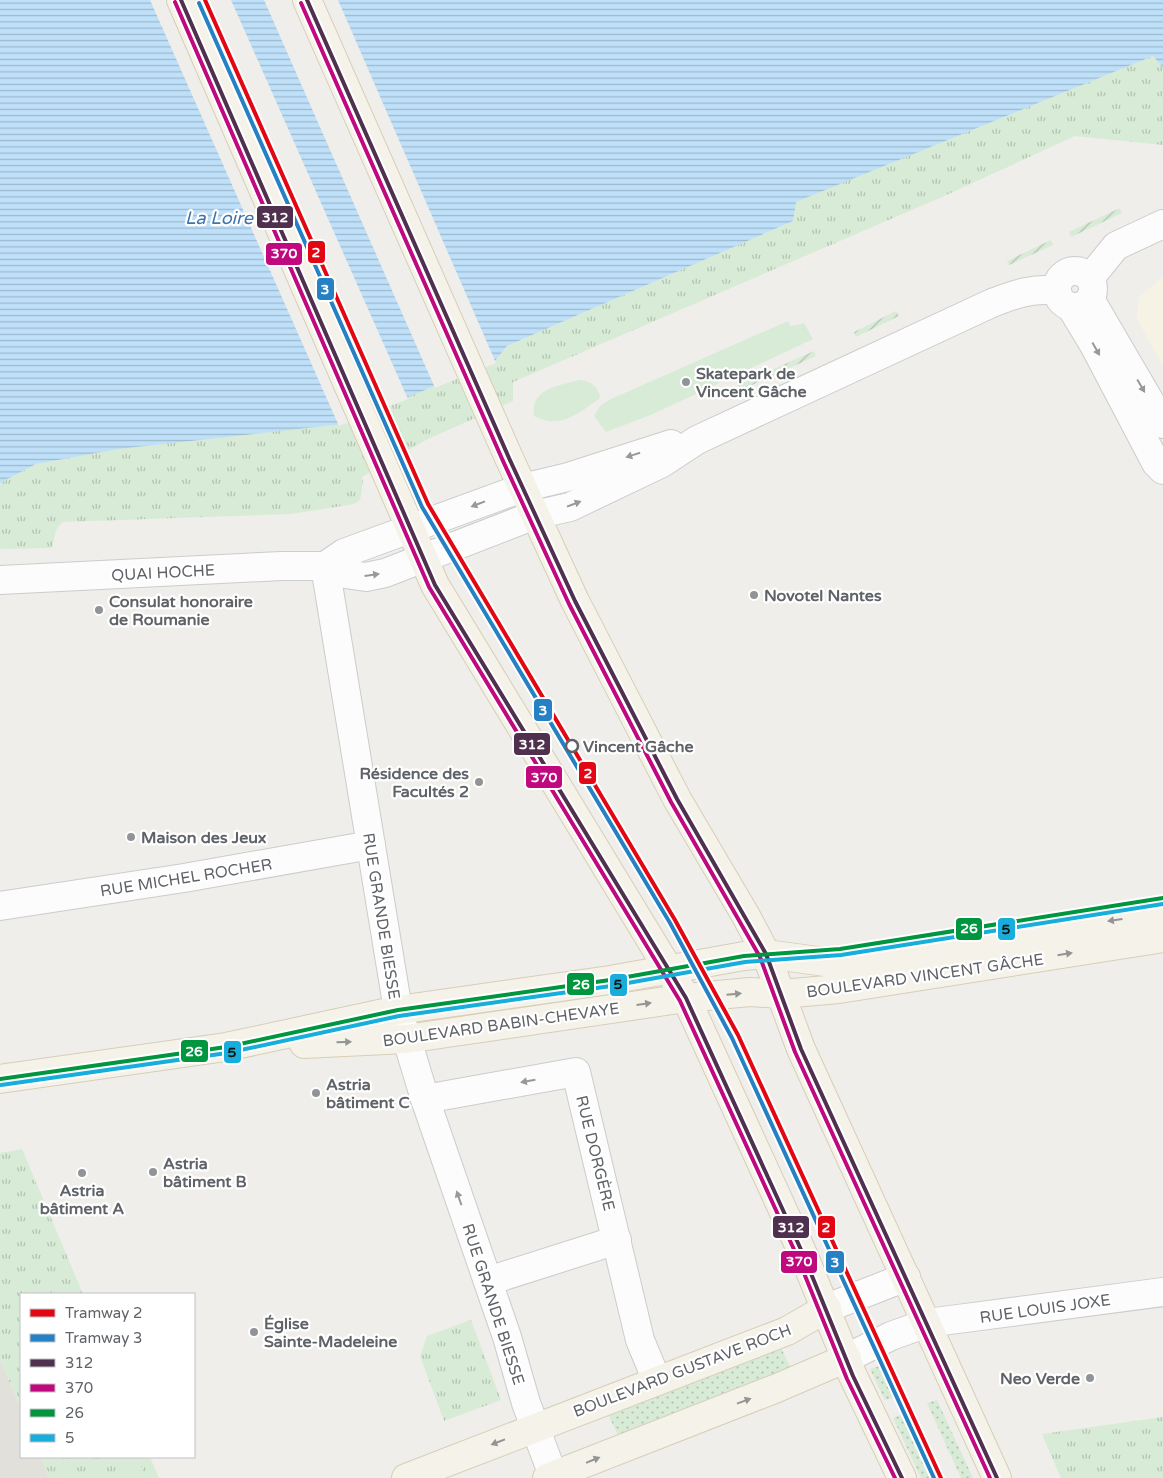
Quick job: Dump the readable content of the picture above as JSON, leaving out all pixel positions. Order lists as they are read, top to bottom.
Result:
{
  "streets": {
    "main road": ["BOULEVARD VINCENT GÂCHE", "BOULEVARD BABIN-CHEVAYE", "BOULEVARD GUSTAVE ROCH"],
    "street": [
      "QUAI HOCHE",
      "RUE MICHEL ROCHER",
      "RUE GRANDE BIESSE",
      "RUE DORGÈRE",
      "RUE LOUIS JOXE"
    ]
  },
  "crossings": [
    ["QUAI HOCHE", "RUE GRANDE BIESSE"],
    ["RUE MICHEL ROCHER", "RUE GRANDE BIESSE"],
    ["RUE GRANDE BIESSE", "BOULEVARD BABIN-CHEVAYE"],
    ["RUE GRANDE BIESSE", "RUE DORGÈRE"],
    ["RUE GRANDE BIESSE", "BOULEVARD GUSTAVE ROCH"],
    ["BOULEVARD VINCENT GÂCHE", "BOULEVARD BABIN-CHEVAYE"],
    ["RUE DORGÈRE", "BOULEVARD GUSTAVE ROCH"]
  ],
  "water": ["La Loire"],
  "places": [
    "Skatepark de Vincent Gâche",
    "Novotel Nantes",
    "Consulat honoraire de Roumanie",
    "Vincent Gâche",
    "Résidence des Facultés 2",
    "Maison des Jeux",
    "Astria bâtiment C",
    "Astria bâtiment B",
    "Astria bâtiment A",
    "Église Sainte-Madeleine",
    "Neo Verde"
  ],
  "lines": [
    "tram line 2",
    "transit line 312",
    "transit line 370",
    "tram line 3",
    "transit line 26",
    "transit line 5"
  ],
  "legend": [
    "Tramway 2",
    "Tramway 3",
    "312",
    "370",
    "26",
    "5"
  ]
}
